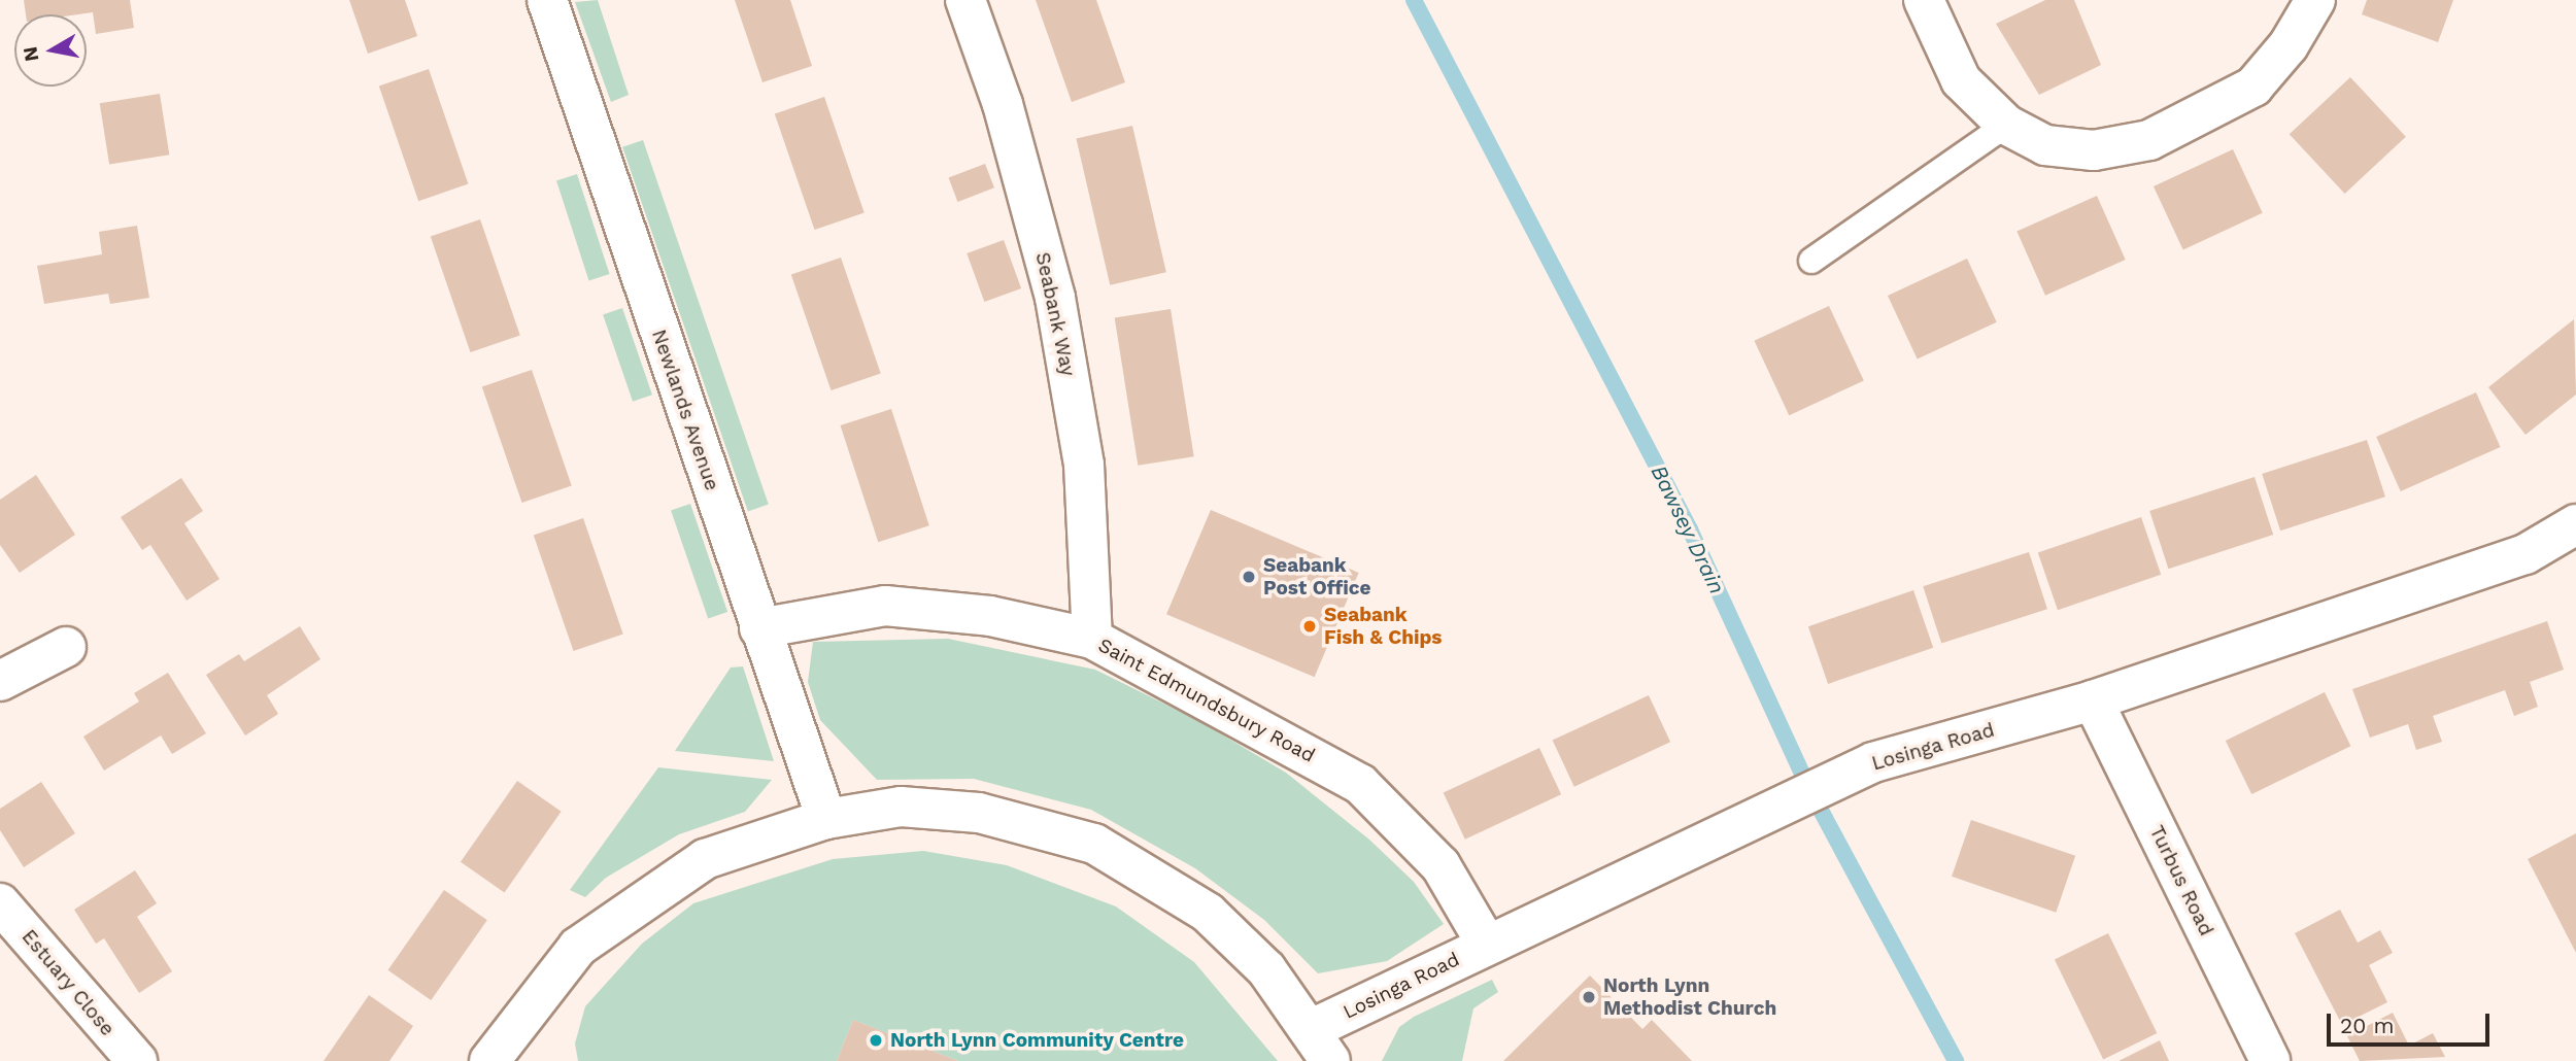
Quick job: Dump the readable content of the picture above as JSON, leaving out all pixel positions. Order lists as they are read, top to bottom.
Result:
{
  "streets": {
    "street": [
      "Seabank Way",
      "Newlands Avenue",
      "Saint Edmundsbury Road",
      "Losinga Road",
      "Turbus Road",
      "Estuary Close"
    ]
  },
  "crossings": [
    ["Seabank Way", "Saint Edmundsbury Road"],
    ["Newlands Avenue", "Saint Edmundsbury Road"],
    ["Saint Edmundsbury Road", "Losinga Road"],
    ["Losinga Road", "Turbus Road"]
  ],
  "water": ["Bawsey Drain"],
  "places": [
    "Seabank Post Office",
    "Seabank Fish & Chips",
    "North Lynn Methodist Church",
    "North Lynn Community Centre"
  ],
  "scale_bar": "20 m",
  "north": "left"
}
